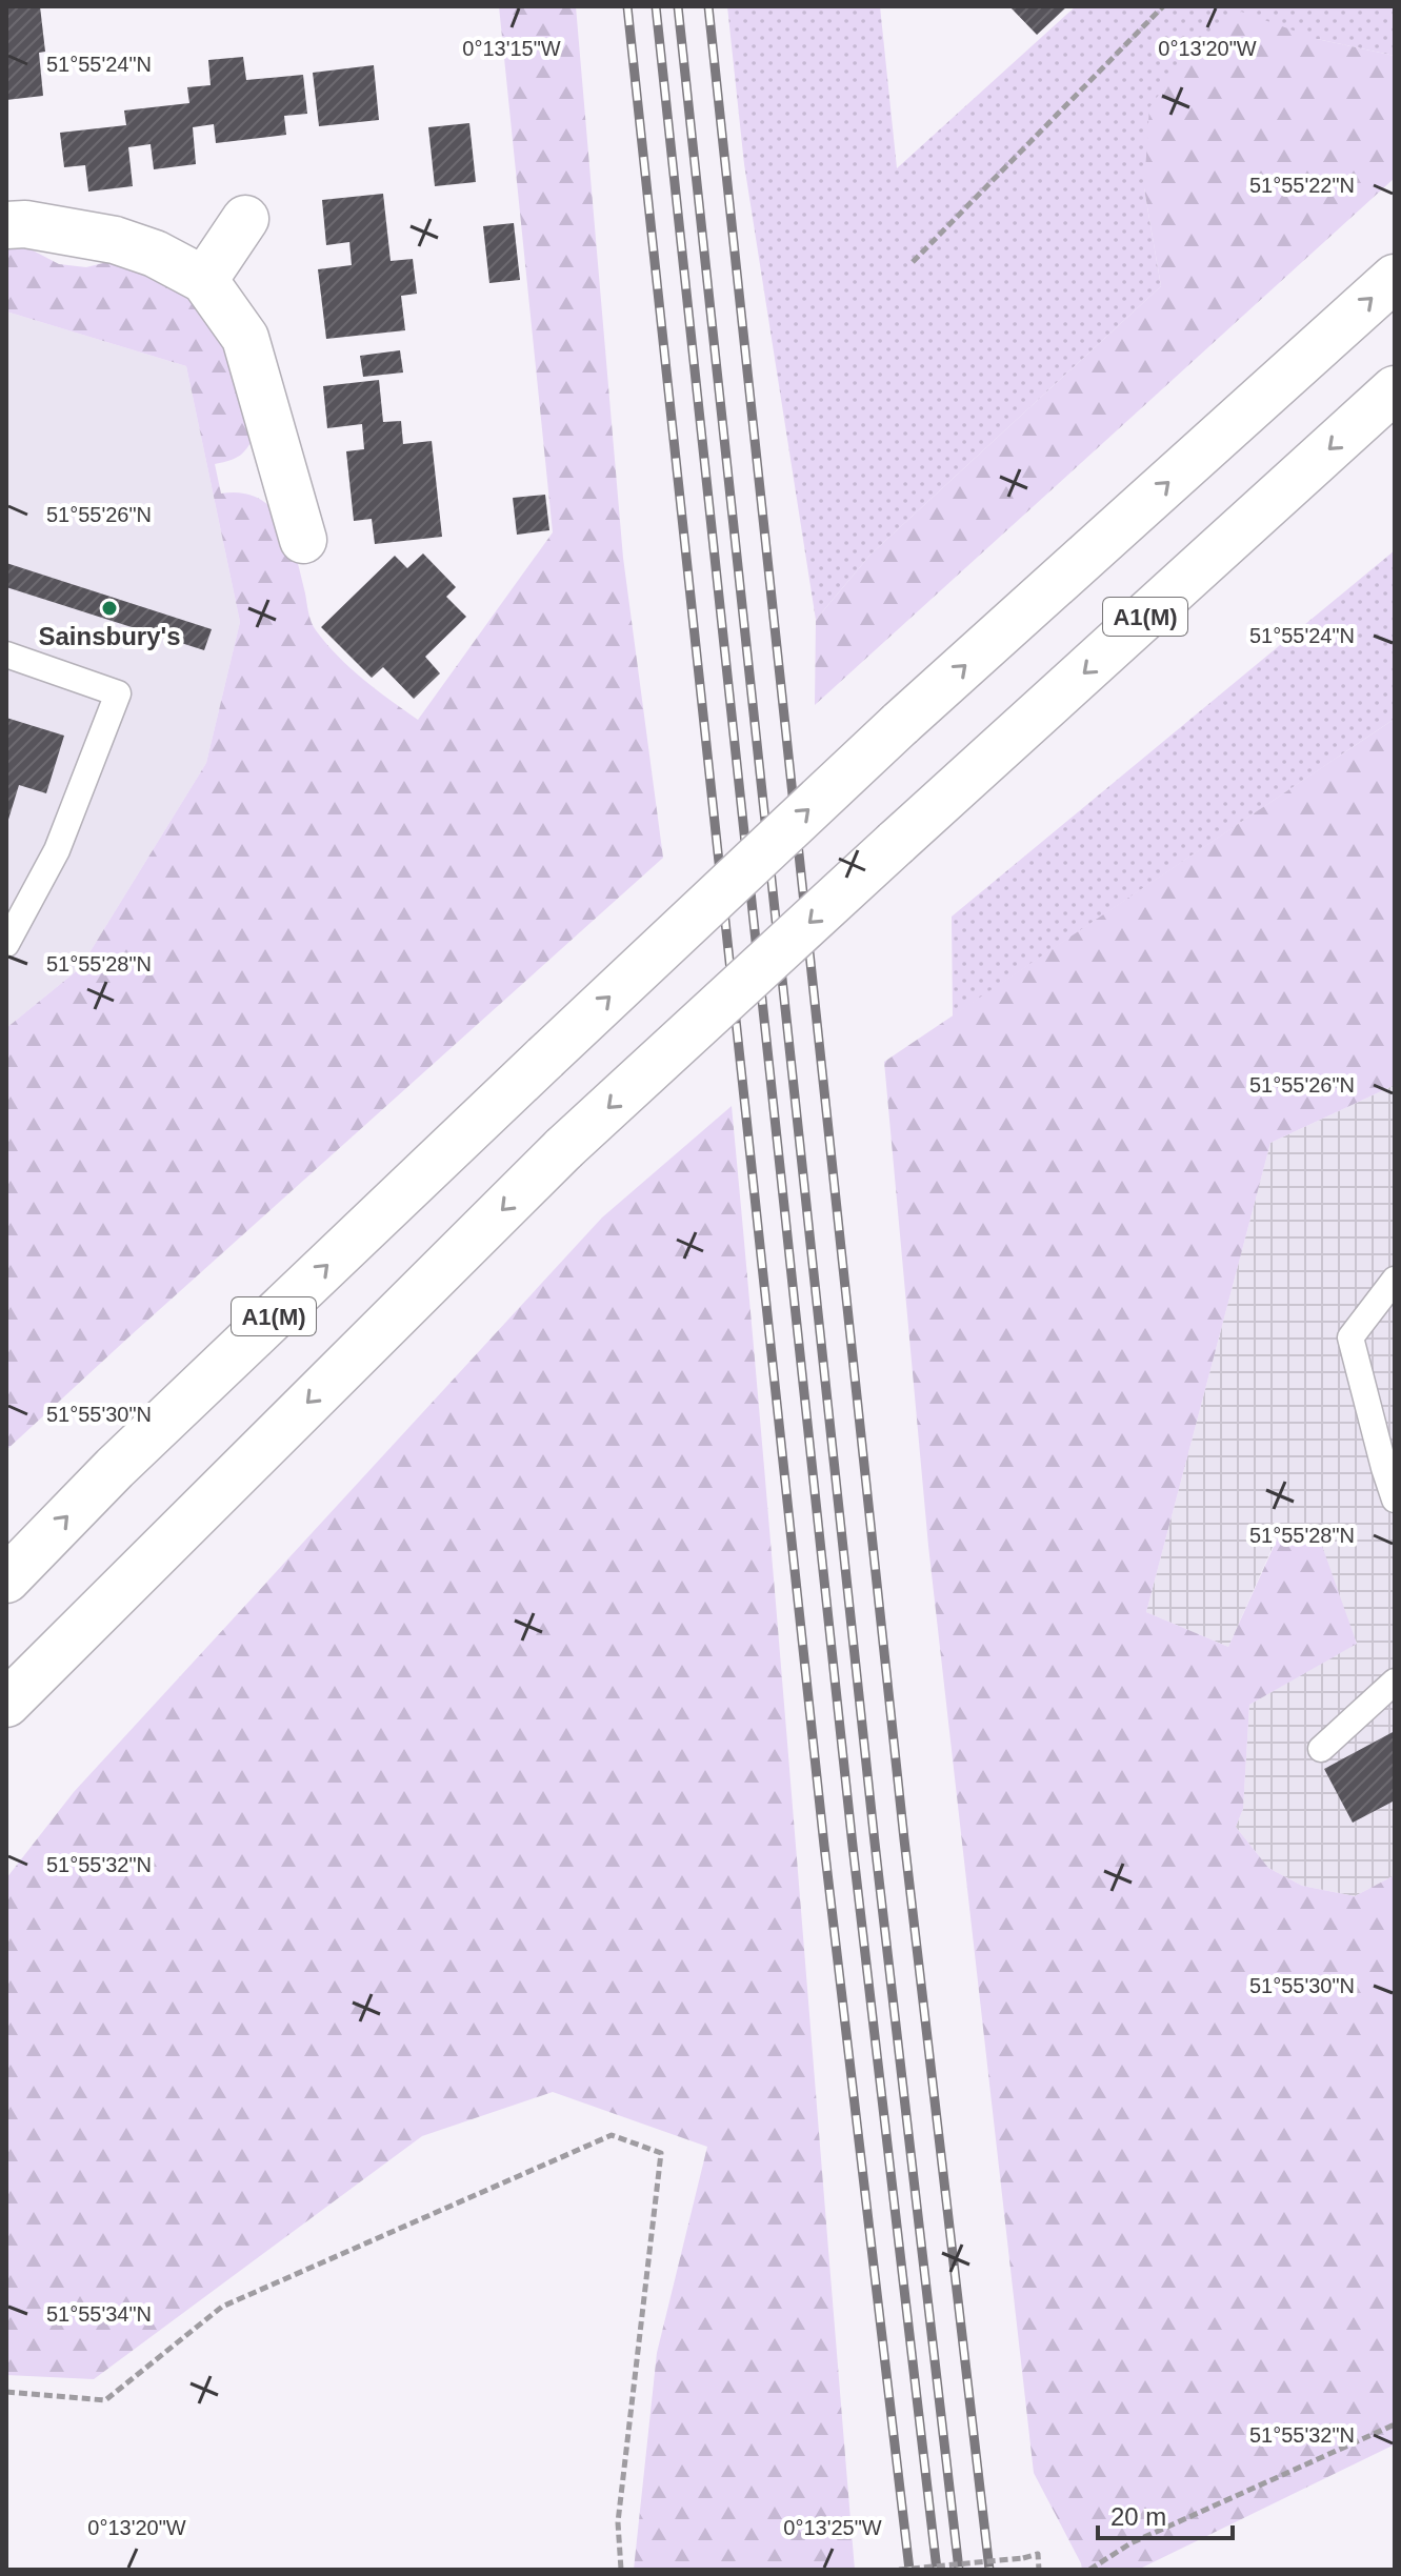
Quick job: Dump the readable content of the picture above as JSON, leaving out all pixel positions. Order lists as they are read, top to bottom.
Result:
{
  "streets": {
    "main road": ["A1(M)"]
  },
  "places": ["Sainsbury's"],
  "scale_bar": "20 m",
  "coordinates": [
    "0°13'15\"W",
    "0°13'20\"W",
    "51°55'24\"N",
    "51°55'22\"N",
    "51°55'26\"N",
    "51°55'28\"N",
    "51°55'30\"N",
    "51°55'32\"N",
    "51°55'34\"N",
    "0°13'25\"W"
  ]
}
